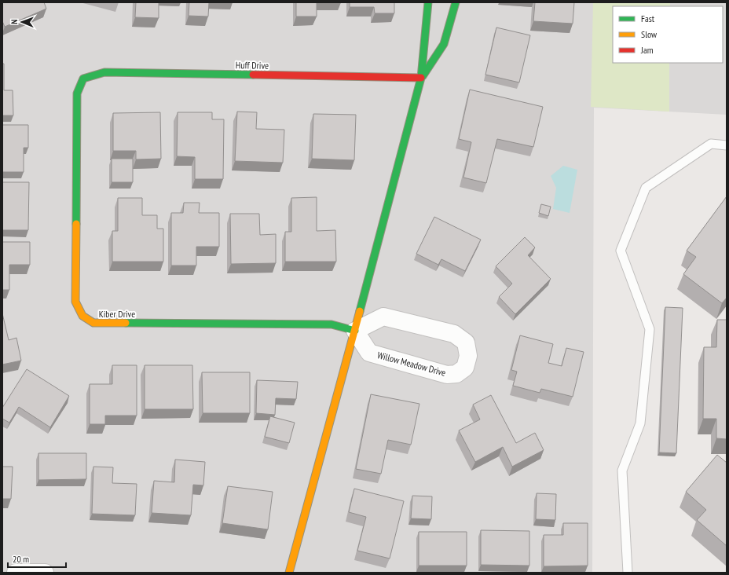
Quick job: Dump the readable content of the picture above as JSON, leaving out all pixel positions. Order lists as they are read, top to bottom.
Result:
{
  "streets": {
    "street": ["Huff Drive", "Kiber Drive", "Willow Meadow Drive"]
  },
  "crossings": [
    ["Huff Drive", "Kiber Drive"],
    ["Kiber Drive", "Willow Meadow Drive"]
  ],
  "legend": ["Fast", "Slow", "Jam"],
  "scale_bar": "20 m",
  "north": "left"
}
